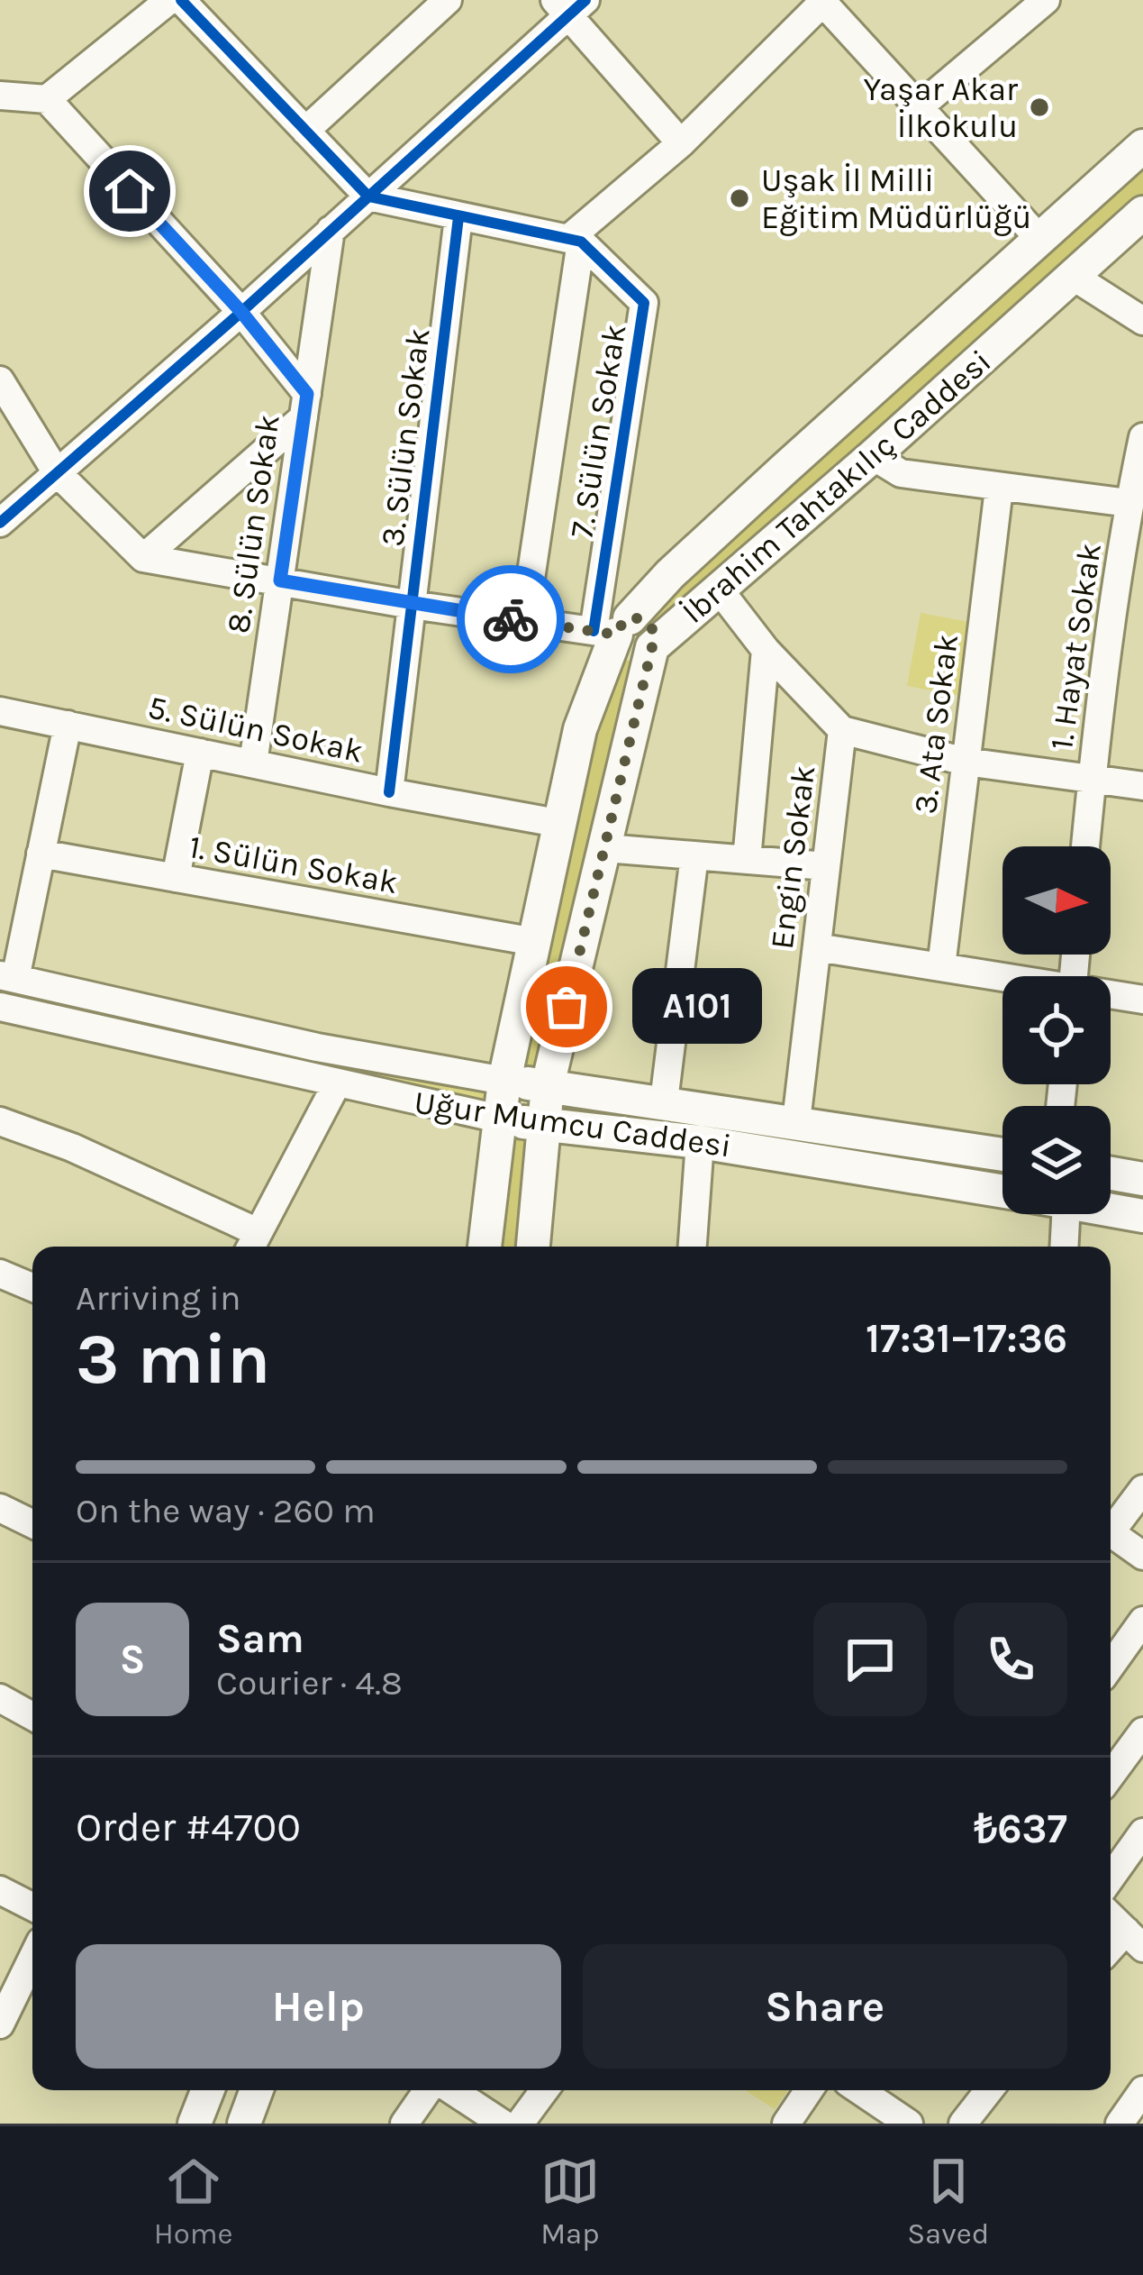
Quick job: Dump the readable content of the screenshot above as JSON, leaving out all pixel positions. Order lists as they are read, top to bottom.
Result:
{
  "streets": {
    "main road": ["İbrahim Tahtakılıç Caddesi", "Uğur Mumcu Caddesi"],
    "street": [
      "7. Sülün Sokak",
      "3. Sülün Sokak",
      "8. Sülün Sokak",
      "1. Hayat Sokak",
      "3. Ata Sokak",
      "5. Sülün Sokak",
      "Engin Sokak",
      "1. Sülün Sokak"
    ]
  },
  "crossings": [
    ["7. Sülün Sokak", "İbrahim Tahtakılıç Caddesi"],
    ["3. Sülün Sokak", "5. Sülün Sokak"],
    ["İbrahim Tahtakılıç Caddesi", "5. Sülün Sokak"],
    ["İbrahim Tahtakılıç Caddesi", "1. Sülün Sokak"],
    ["İbrahim Tahtakılıç Caddesi", "Uğur Mumcu Caddesi"],
    ["8. Sülün Sokak", "5. Sülün Sokak"],
    ["Engin Sokak", "Uğur Mumcu Caddesi"]
  ],
  "places": ["Yaşar Akar İlkokulu", "Uşak İl Milli Eğitim Müdürlüğü", "A101"],
  "north": "right",
  "page": {
    "bubble": "A101",
    "heading": ["3 min", "Arriving in", "17:31–17:36"],
    "panel": [
      "Sam",
      "Courier · 4.8",
      "Order #4700",
      "₺637"
    ],
    "bar": "On the way · 260 m",
    "round": "S",
    "buttons": ["Help", "Share"],
    "tabs": ["Home", "Map", "Saved"]
  }
}
